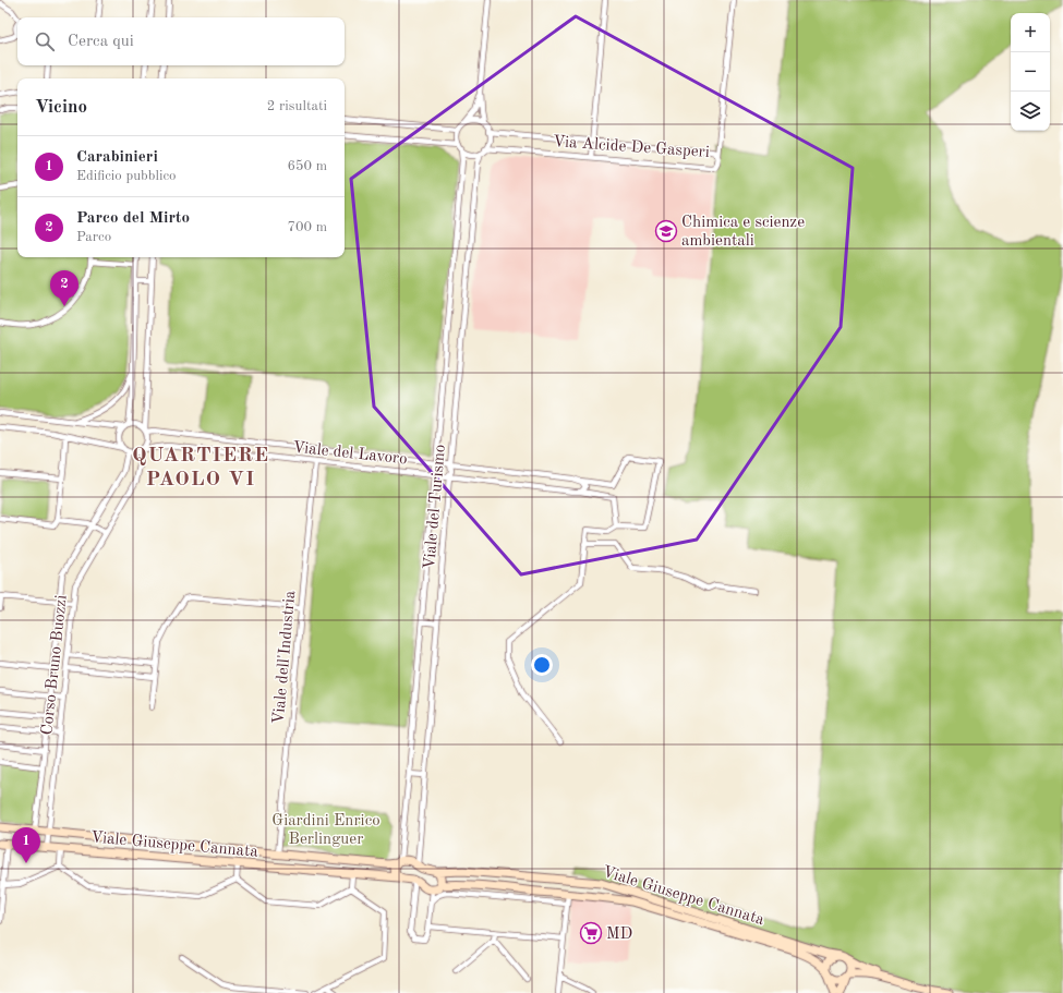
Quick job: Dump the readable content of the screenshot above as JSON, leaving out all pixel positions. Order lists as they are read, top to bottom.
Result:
{
  "streets": {
    "street": [
      "Via Alcide De Gasperi",
      "Viale del Lavoro",
      "Viale del Turismo",
      "Viale dell'Industria",
      "Corso Bruno Buozzi",
      "Viale Giuseppe Cannata"
    ]
  },
  "crossings": [
    ["Via Alcide De Gasperi", "Viale del Turismo"],
    ["Viale del Lavoro", "Viale del Turismo"],
    ["Viale del Lavoro", "Viale dell'Industria"],
    ["Viale del Lavoro", "Corso Bruno Buozzi"],
    ["Viale del Turismo", "Viale Giuseppe Cannata"],
    ["Viale dell'Industria", "Viale Giuseppe Cannata"],
    ["Corso Bruno Buozzi", "Viale Giuseppe Cannata"]
  ],
  "districts": ["QUARTIERE PAOLO VI"],
  "parks": ["Giardini Enrico Berlinguer"],
  "places": {
    "school or university": ["Chimica e scienze ambientali"],
    "supermarket": ["MD"]
  },
  "page": {
    "map_buttons": ["+", "−"],
    "search": "Cerca qui",
    "heading": ["Vicino", "2 risultati"],
    "list": [
      {
        "mark": "1",
        "name": "Carabinieri",
        "note": "Edificio pubblico",
        "value": "650 m"
      },
      {
        "mark": "2",
        "name": "Parco del Mirto",
        "note": "Parco",
        "value": "700 m"
      }
    ],
    "pins": ["2", "1"]
  }
}
